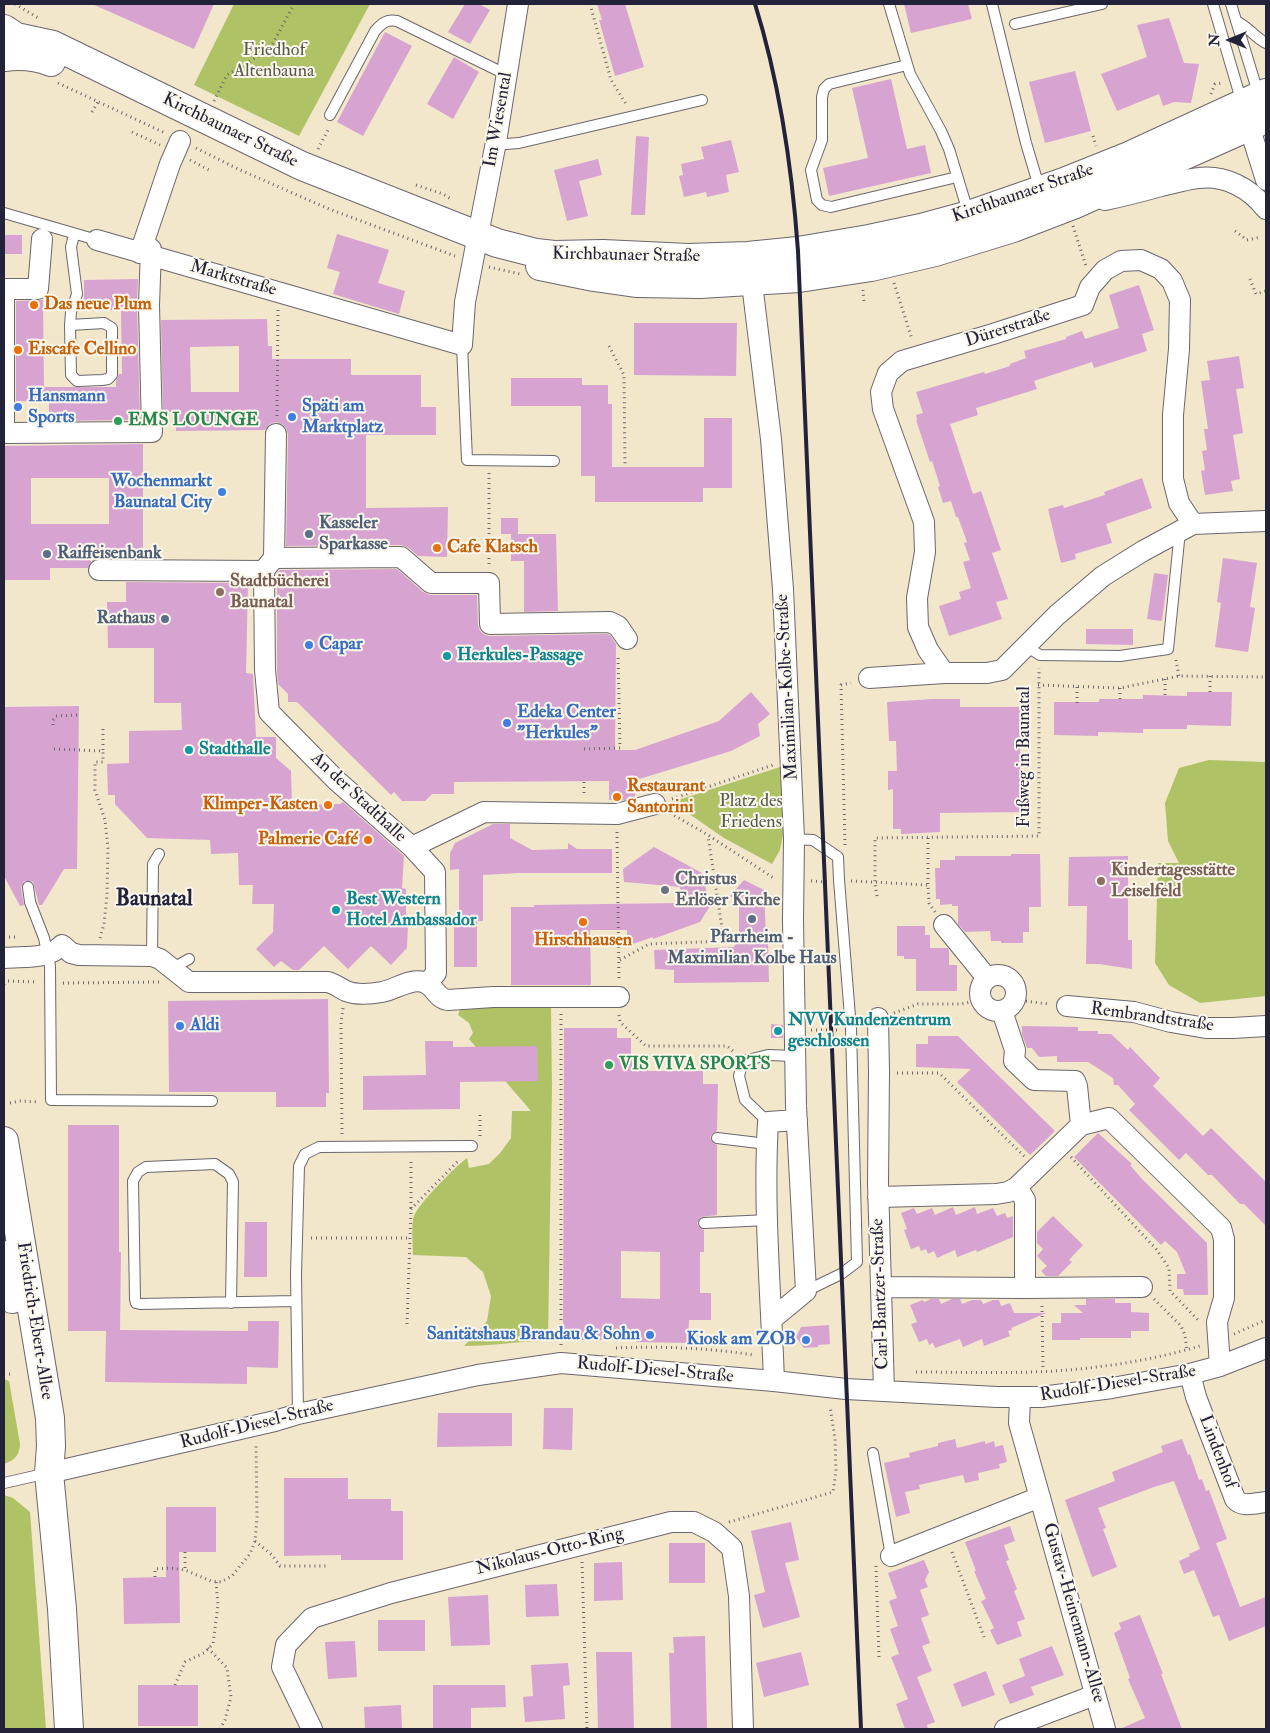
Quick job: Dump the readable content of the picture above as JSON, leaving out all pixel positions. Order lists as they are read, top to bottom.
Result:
{
  "streets": {
    "street": [
      "Im Wiesental",
      "Kirchbaunaer Straße",
      "Marktstraße",
      "Dürerstraße",
      "Maximilian-Kolbe-Straße",
      "An der Stadthalle",
      "Rembrandtstraße",
      "Carl-Bantzer-Straße",
      "Friedrich-Ebert-Allee",
      "Rudolf-Diesel-Straße",
      "Lindenhof",
      "Nikolaus-Otto-Ring",
      "Gustav-Heinemann-Allee"
    ],
    "path": ["Fußweg in Baunatal"]
  },
  "crossings": [
    ["Im Wiesental", "Kirchbaunaer Straße"],
    ["Kirchbaunaer Straße", "Maximilian-Kolbe-Straße"],
    ["Carl-Bantzer-Straße", "Rudolf-Diesel-Straße"],
    ["Friedrich-Ebert-Allee", "Rudolf-Diesel-Straße"],
    ["Rudolf-Diesel-Straße", "Lindenhof"],
    ["Rudolf-Diesel-Straße", "Gustav-Heinemann-Allee"]
  ],
  "districts": ["Baunatal"],
  "parks": ["Friedhof Altenbauna", "Platz des Friedens"],
  "places": [
    "Das neue Plum",
    "Eiscafe Cellino",
    "Hansmann Sports",
    "Späti am Marktplatz",
    "EMS LOUNGE",
    "Wochenmarkt Baunatal City",
    "Kasseler Sparkasse",
    "Cafe Klatsch",
    "Raiffeisenbank",
    "Stadtbücherei Baunatal",
    "Rathaus",
    "Capar",
    "Herkules-Passage",
    "Edeka Center \"Herkules\"",
    "Stadthalle",
    "Restaurant Santorini",
    "Klimper-Kasten",
    "Palmerie Café",
    "Kindertagesstätte Leiselfeld",
    "Christus Erlöser Kirche",
    "Best Western Hotel Ambassador",
    "Pfarrheim - Maximilian Kolbe Haus",
    "Hirschhausen",
    "Aldi",
    "NVV Kundenzentrum geschlossen",
    "VIS VIVA SPORTS",
    "Sanitätshaus Brandau & Sohn",
    "Kiosk am ZOB"
  ],
  "north": "left"
}
